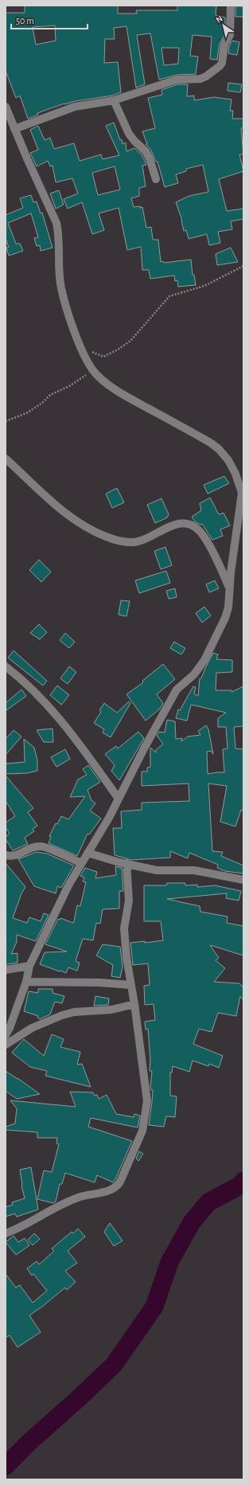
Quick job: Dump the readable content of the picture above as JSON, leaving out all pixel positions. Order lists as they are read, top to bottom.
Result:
{
  "scale_bar": "50 m",
  "north": "top left"
}
